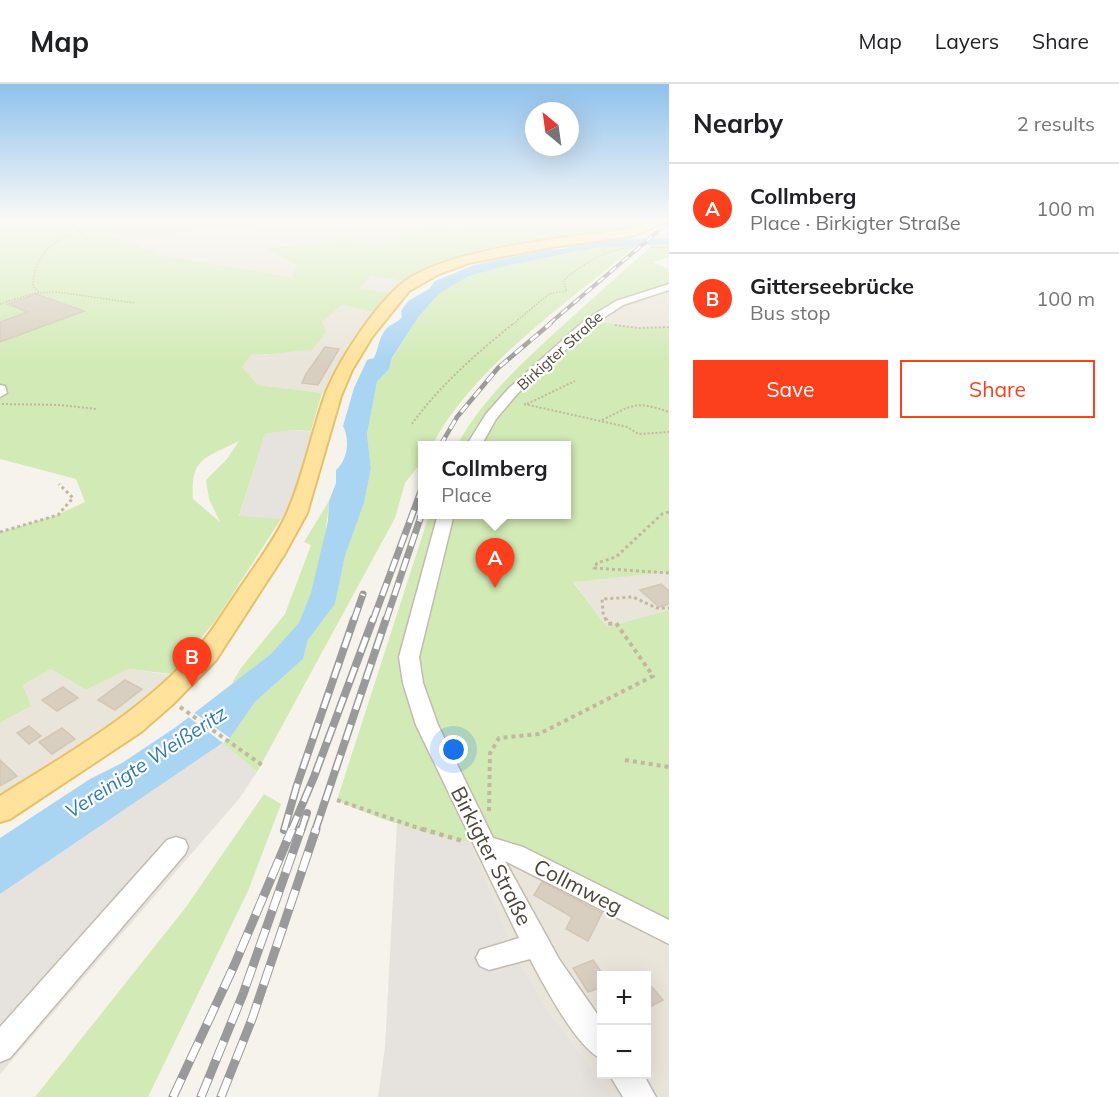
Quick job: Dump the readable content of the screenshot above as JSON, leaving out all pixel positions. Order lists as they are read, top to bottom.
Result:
{
  "streets": {
    "street": ["Birkigter Straße", "Collmweg"]
  },
  "crossings": [
    ["Birkigter Straße", "Collmweg"]
  ],
  "water": ["Vereinigte Weißeritz"],
  "north": "top left",
  "page": {
    "header": "Map",
    "nav": ["Map", "Layers", "Share"],
    "heading": ["Nearby", "2 results"],
    "list": [
      {
        "mark": "A",
        "name": "Collmberg",
        "note": "Place · Birkigter Straße",
        "value": "100 m"
      },
      {
        "mark": "B",
        "name": "Gitterseebrücke",
        "note": "Bus stop",
        "value": "100 m"
      }
    ],
    "buttons": ["Save", "Share"],
    "popup": ["Collmberg", "Place"],
    "pins": ["A", "B"],
    "map_buttons": ["+", "−"]
  }
}
